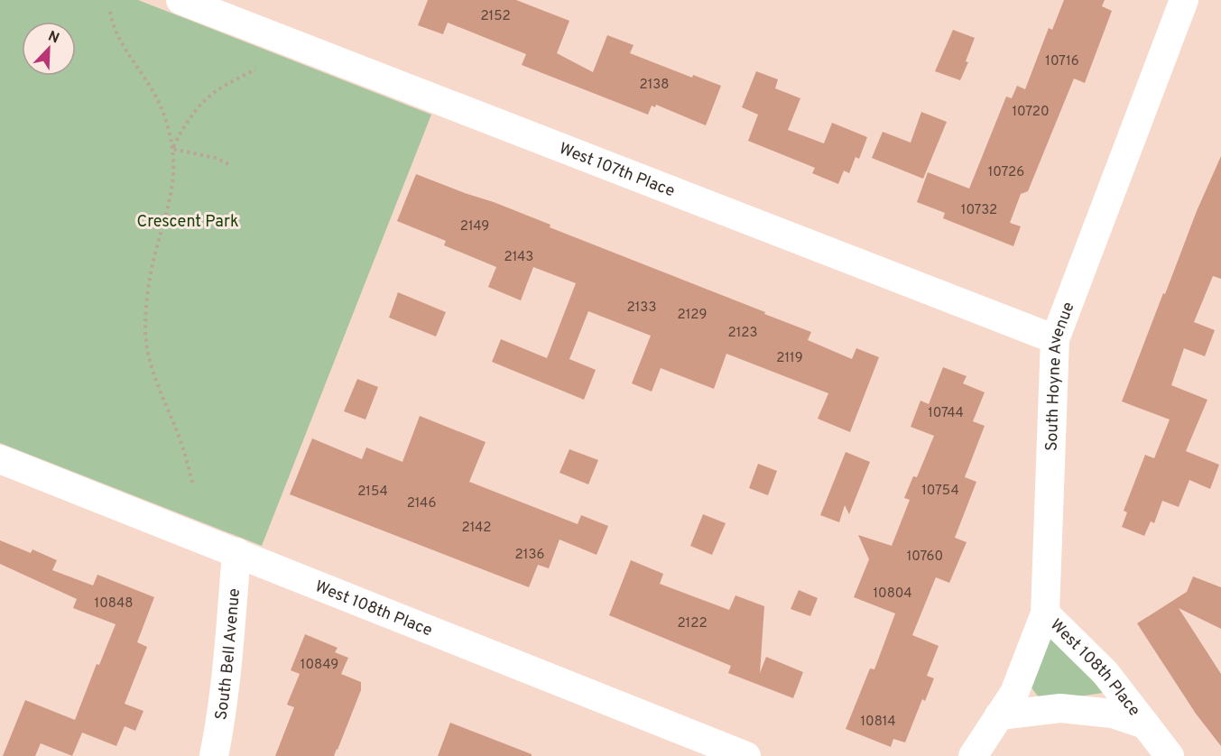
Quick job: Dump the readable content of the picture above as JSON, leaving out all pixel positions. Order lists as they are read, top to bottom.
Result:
{
  "streets": {
    "street": [
      "West 107th Place",
      "South Hoyne Avenue",
      "West 108th Place",
      "South Bell Avenue"
    ]
  },
  "crossings": [
    ["West 107th Place", "South Hoyne Avenue"],
    ["South Hoyne Avenue", "West 108th Place"],
    ["West 108th Place", "South Bell Avenue"]
  ],
  "parks": ["Crescent Park"],
  "house_numbers": [
    "2152",
    "10716",
    "2138",
    "10720",
    "10726",
    "10732",
    "2149",
    "2143",
    "2133",
    "2129",
    "2123",
    "2119",
    "10744",
    "10754",
    "2154",
    "2146",
    "2142",
    "2136",
    "10760",
    "10804",
    "10848",
    "2122",
    "10849",
    "10814"
  ],
  "north": "top right"
}
